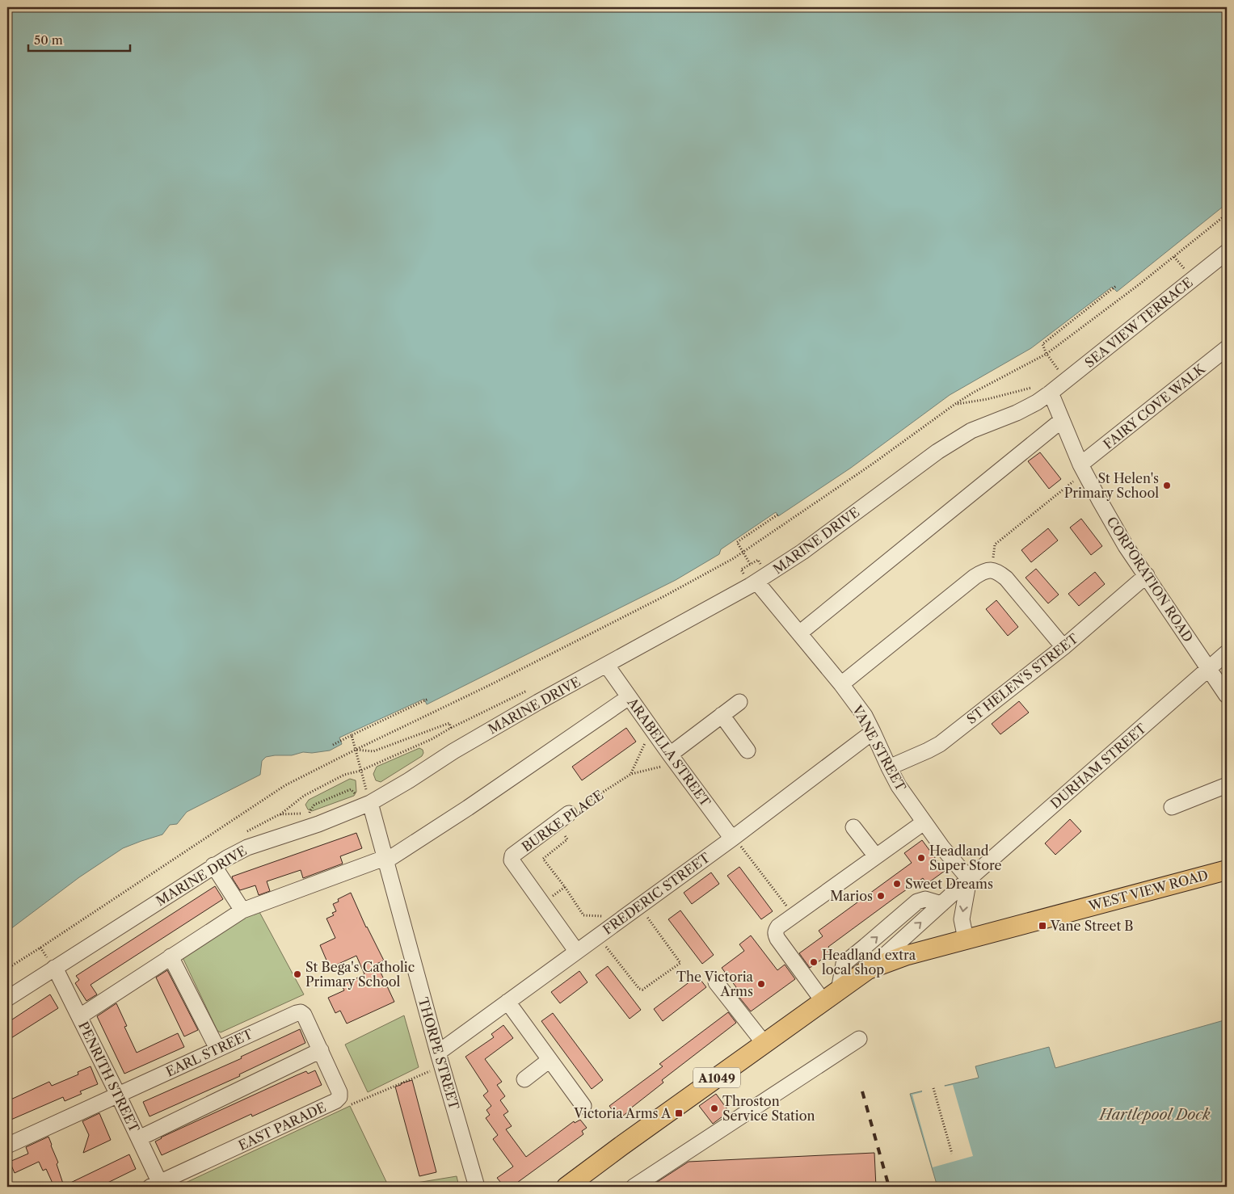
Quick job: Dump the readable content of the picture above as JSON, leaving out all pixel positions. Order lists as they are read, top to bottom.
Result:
{
  "streets": {
    "main road": ["WEST VIEW ROAD", "A1049"],
    "street": [
      "SEA VIEW TERRACE",
      "FAIRY COVE WALK",
      "MARINE DRIVE",
      "CORPORATION ROAD",
      "ST HELEN'S STREET",
      "VANE STREET",
      "ARABELLA STREET",
      "DURHAM STREET",
      "BURKE PLACE",
      "FREDERIC STREET",
      "EARL STREET",
      "THORPE STREET",
      "PENRITH STREET",
      "EAST PARADE"
    ]
  },
  "crossings": [
    ["SEA VIEW TERRACE", "MARINE DRIVE"],
    ["SEA VIEW TERRACE", "CORPORATION ROAD"],
    ["FAIRY COVE WALK", "CORPORATION ROAD"],
    ["MARINE DRIVE", "CORPORATION ROAD"],
    ["MARINE DRIVE", "VANE STREET"],
    ["MARINE DRIVE", "ARABELLA STREET"],
    ["MARINE DRIVE", "THORPE STREET"],
    ["MARINE DRIVE", "PENRITH STREET"],
    ["CORPORATION ROAD", "ST HELEN'S STREET"],
    ["CORPORATION ROAD", "DURHAM STREET"],
    ["ST HELEN'S STREET", "VANE STREET"],
    ["VANE STREET", "DURHAM STREET"],
    ["VANE STREET", "FREDERIC STREET"],
    ["ARABELLA STREET", "BURKE PLACE"],
    ["ARABELLA STREET", "FREDERIC STREET"],
    ["DURHAM STREET", "WEST VIEW ROAD"],
    ["BURKE PLACE", "FREDERIC STREET"],
    ["FREDERIC STREET", "THORPE STREET"],
    ["EARL STREET", "PENRITH STREET"],
    ["EARL STREET", "EAST PARADE"],
    ["PENRITH STREET", "EAST PARADE"]
  ],
  "water": ["Hartlepool Dock"],
  "places": {
    "other": [
      "St Helen's Primary School",
      "Headland Super Store",
      "Sweet Dreams",
      "Marios",
      "Headland extra local shop",
      "St Bega's Catholic Primary School",
      "The Victoria Arms",
      "Throston Service Station"
    ],
    "transit": ["Vane Street B", "Victoria Arms A"]
  },
  "scale_bar": "50 m"
}
